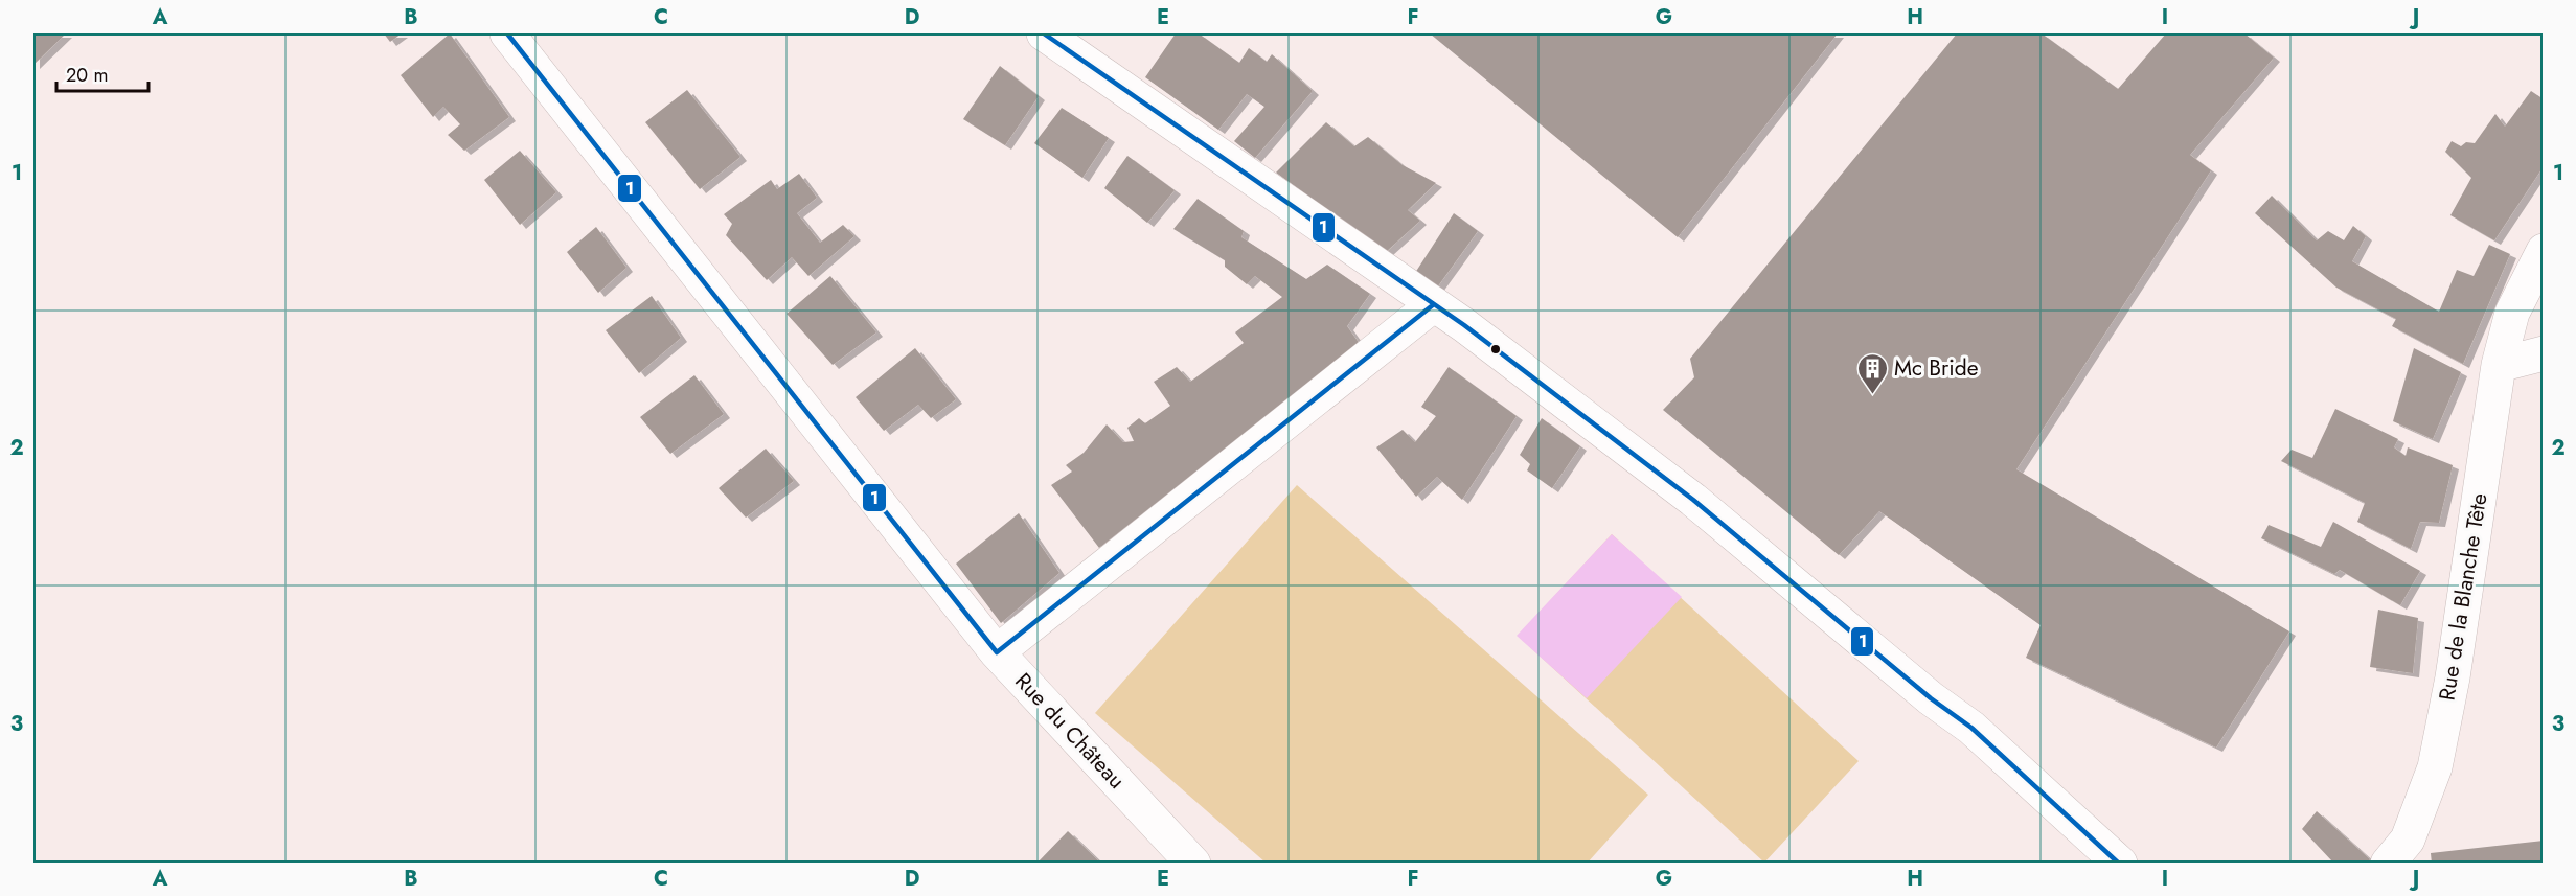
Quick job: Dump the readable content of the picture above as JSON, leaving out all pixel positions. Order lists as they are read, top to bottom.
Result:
{
  "streets": {
    "street": ["Rue de la Blanche Tête", "Rue du Château"]
  },
  "places": {
    "building": ["Mc Bride"]
  },
  "lines": ["transit line 1"],
  "scale_bar": "20 m",
  "grid": {
    "columns": [
      "A",
      "B",
      "C",
      "D",
      "E",
      "F",
      "G",
      "H",
      "I",
      "J"
    ],
    "rows": ["1", "2", "3"]
  }
}
